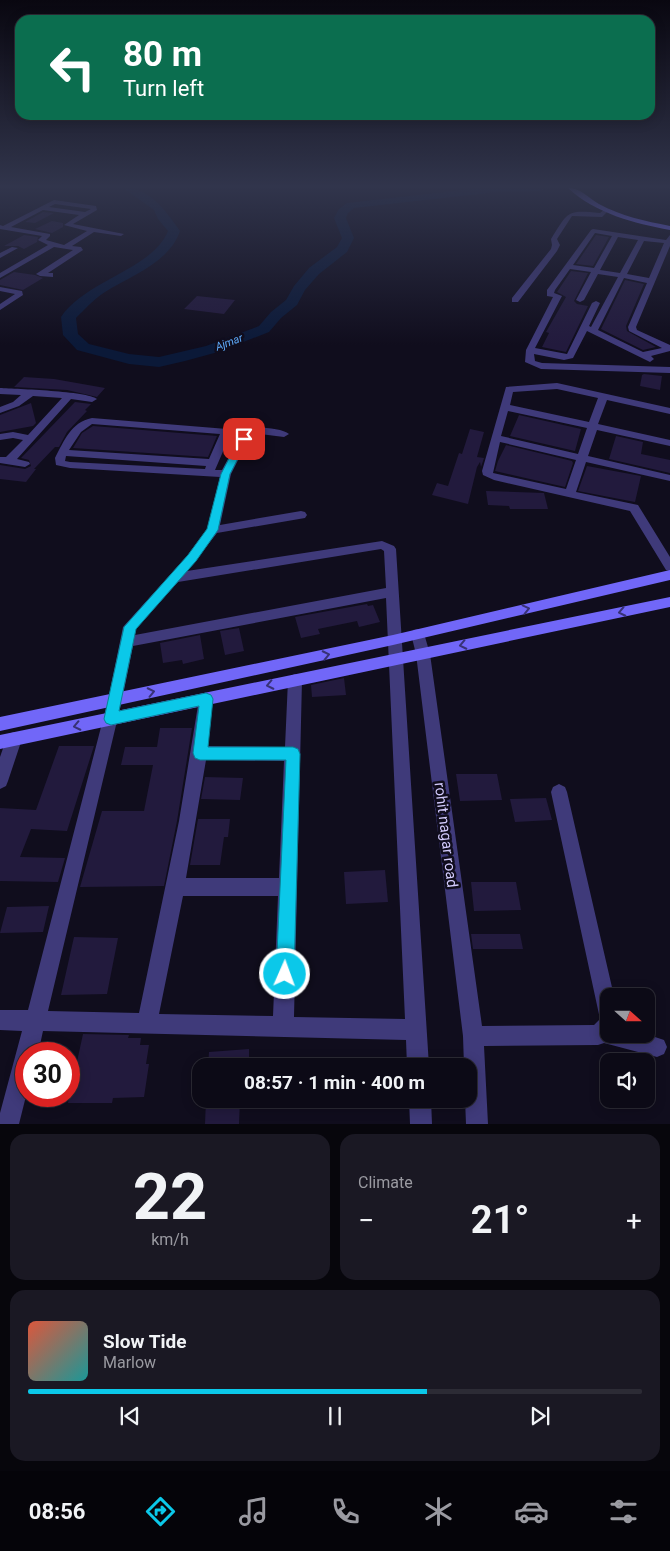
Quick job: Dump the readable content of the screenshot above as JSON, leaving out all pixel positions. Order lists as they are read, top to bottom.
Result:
{
  "streets": {
    "street": ["rohit nagar road"]
  },
  "water": ["Ajmar"],
  "north": "right",
  "page": {
    "turn": ["80 m", "Turn left"],
    "limit": "30",
    "trip": "08:57 · 1 min · 400 m",
    "tile": [
      ["22", "km/h"],
      "Climate"
    ],
    "heat": ["−", "21°", "+"],
    "song": ["Slow Tide", "Marlow"],
    "tabs": "08:56"
  }
}
